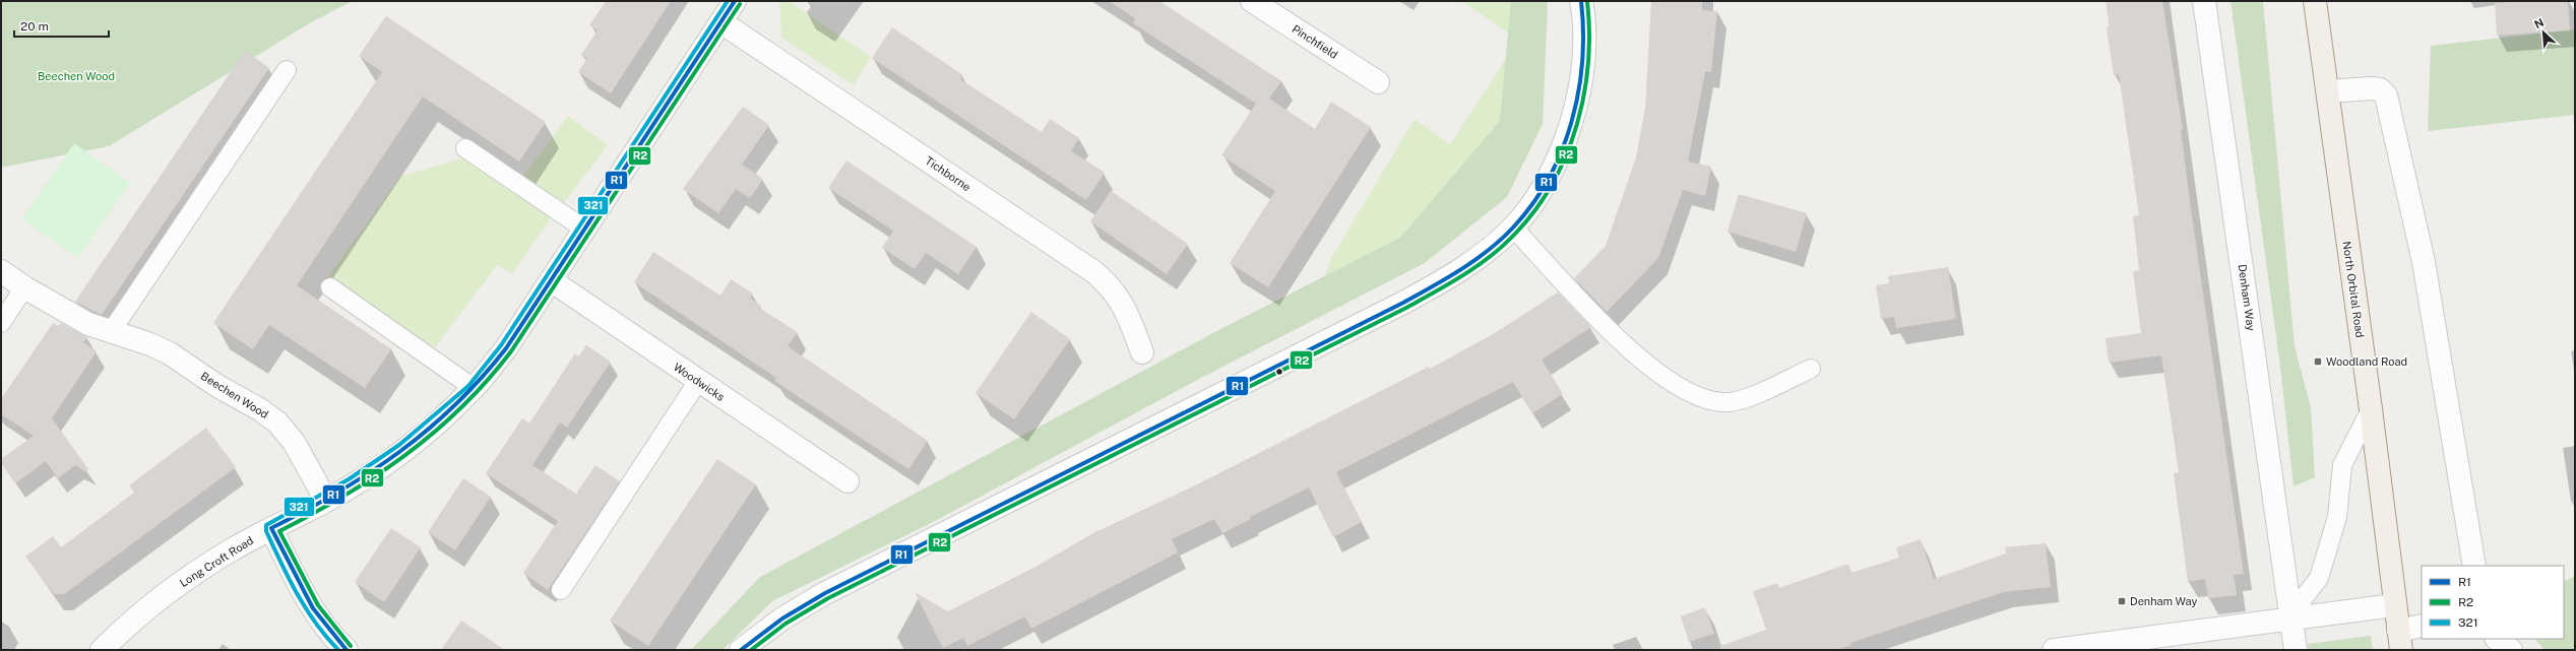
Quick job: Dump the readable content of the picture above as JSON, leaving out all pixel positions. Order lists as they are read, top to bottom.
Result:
{
  "streets": {
    "main road": ["North Orbital Road"],
    "street": [
      "Pinchfield",
      "Tichborne",
      "Denham Way",
      "Woodwicks",
      "Beechen Wood",
      "Long Croft Road"
    ]
  },
  "crossings": [
    ["Tichborne", "Long Croft Road"],
    ["Woodwicks", "Long Croft Road"],
    ["Beechen Wood", "Long Croft Road"]
  ],
  "parks": ["Beechen Wood"],
  "places": {
    "transit": ["Woodland Road", "Denham Way"]
  },
  "lines": ["transit line R1", "transit line R2", "transit line 321"],
  "legend": ["R1", "R2", "321"],
  "scale_bar": "20 m",
  "north": "top left"
}
